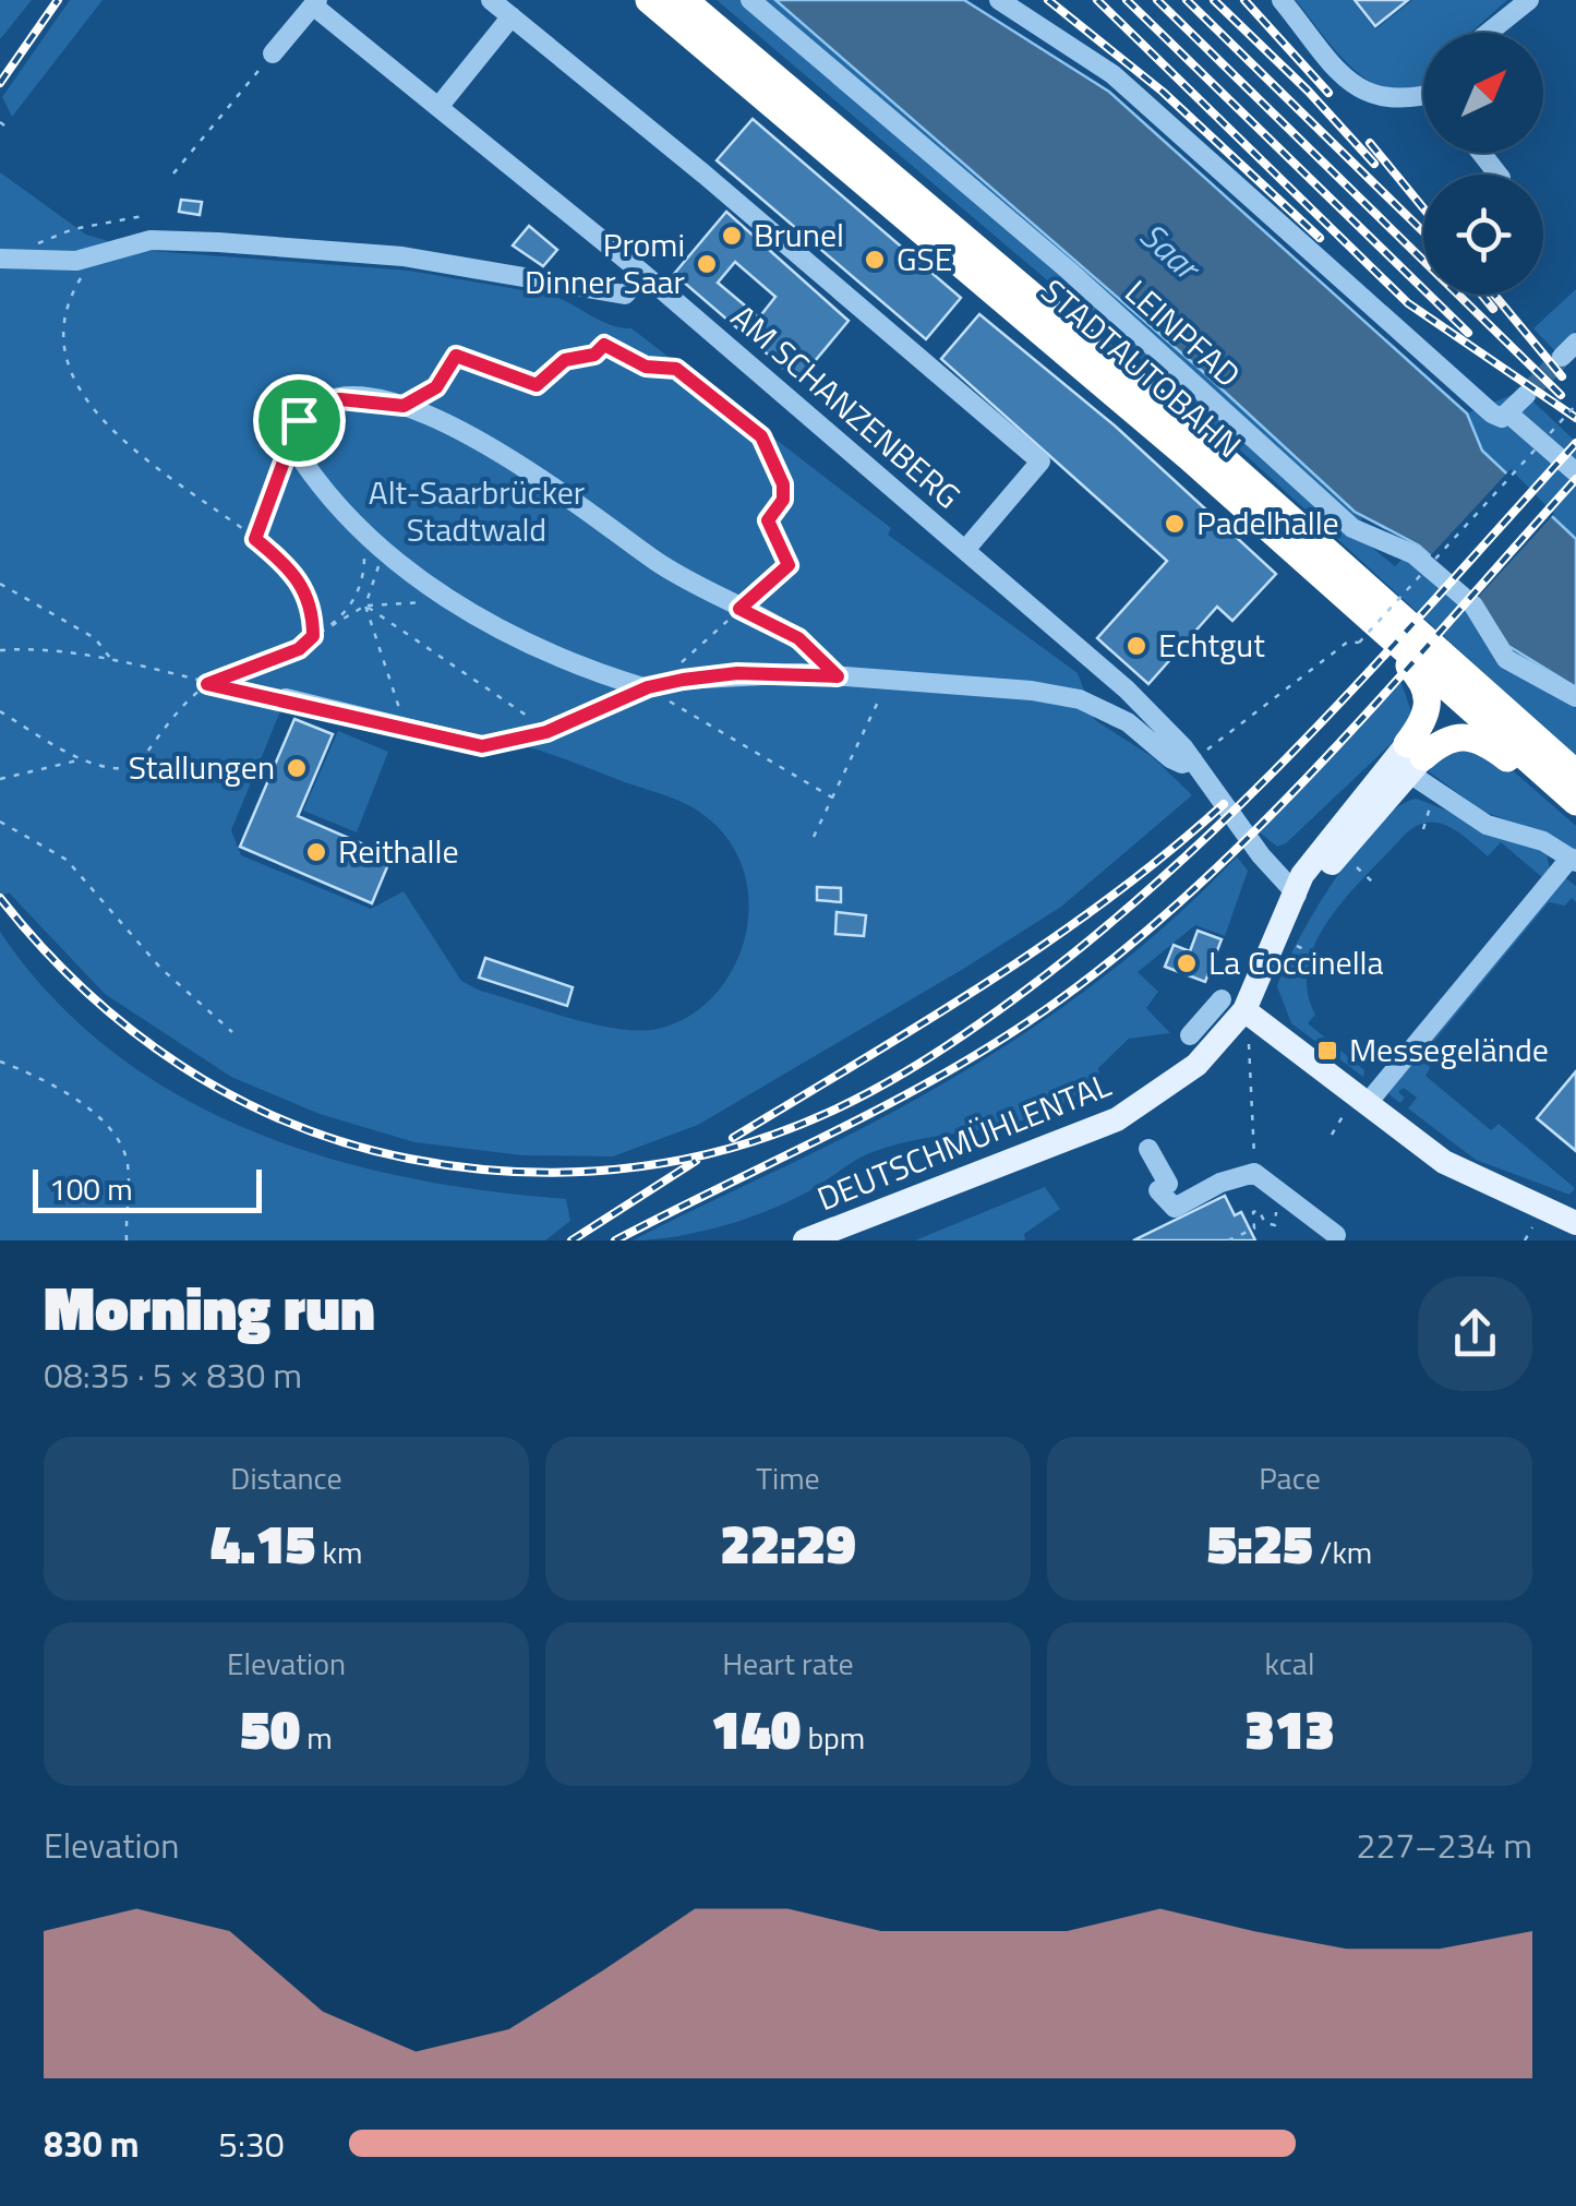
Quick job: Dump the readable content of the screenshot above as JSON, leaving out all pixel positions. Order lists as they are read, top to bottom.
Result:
{
  "streets": {
    "highway": ["STADTAUTOBAHN"],
    "main road": ["DEUTSCHMÜHLENTAL"],
    "street": ["LEINPFAD", "AM SCHANZENBERG"]
  },
  "crossings": [
    ["AM SCHANZENBERG", "DEUTSCHMÜHLENTAL"]
  ],
  "water": ["Saar"],
  "parks": ["Alt-Saarbrücker Stadtwald"],
  "places": {
    "other": [
      "Brunel",
      "GSE",
      "Promi Dinner Saar",
      "Padelhalle",
      "Echtgut",
      "Stallungen",
      "Reithalle",
      "La Coccinella"
    ],
    "transit": ["Messegelände"]
  },
  "scale_bar": "100 m",
  "north": "top right",
  "page": {
    "scale": "100 m",
    "heading": ["Morning run", "08:35 · 5 × 830 m"],
    "stats": [
      ["Distance", "4.15 km"],
      ["Time", "22:29"],
      ["Pace", "5:25 /km"],
      ["Elevation", "50 m"],
      ["Heart rate", "140 bpm"],
      ["kcal", "313"]
    ],
    "chart": ["Elevation", "227–234 m"],
    "list": [
      {
        "name": "830 m",
        "note": "5:30"
      }
    ]
  }
}
